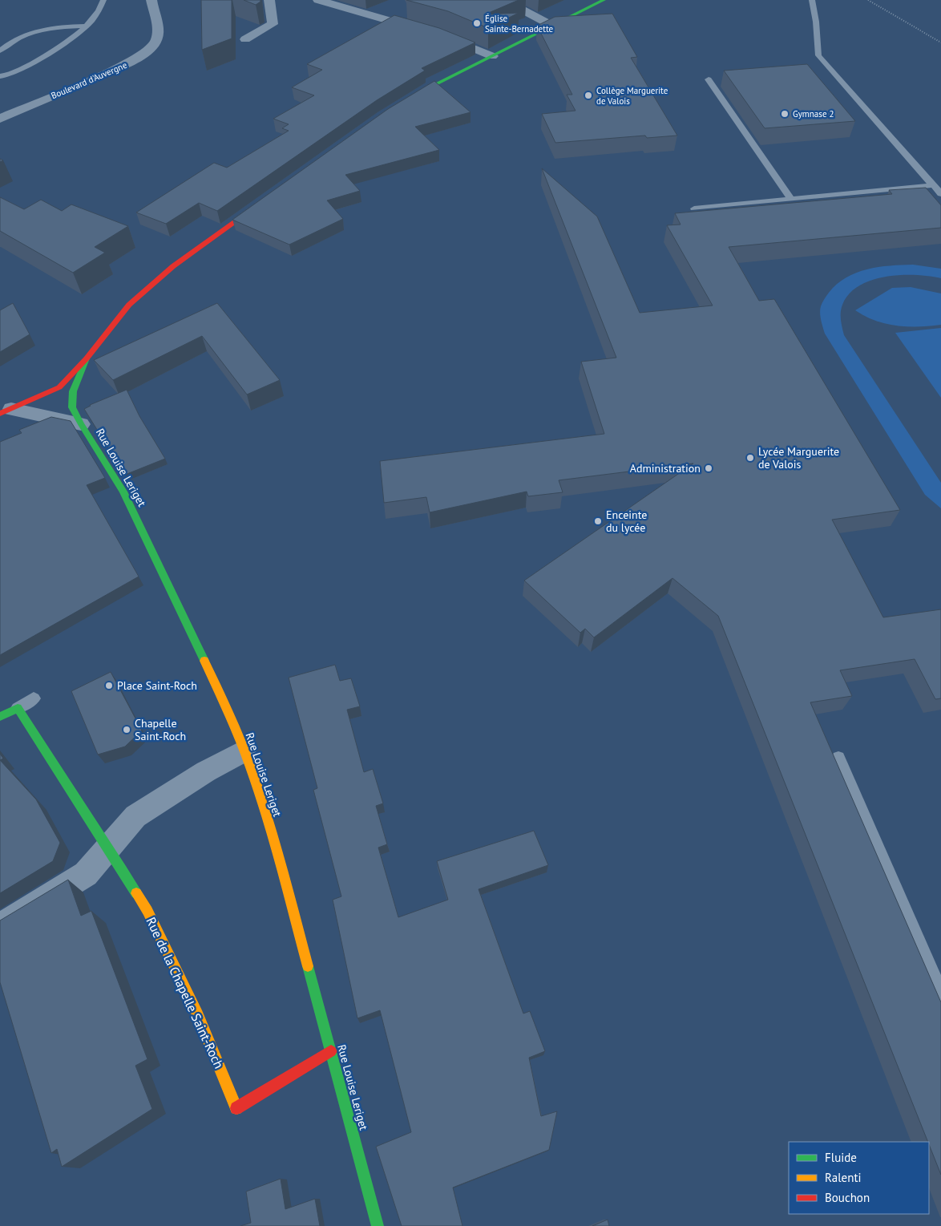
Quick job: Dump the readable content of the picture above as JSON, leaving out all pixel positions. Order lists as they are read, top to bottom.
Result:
{
  "streets": {
    "street": ["Boulevard d'Auvergne", "Rue Louise Leriget", "Rue de la Chapelle Saint-Roch"]
  },
  "crossings": [
    ["Rue Louise Leriget", "Rue de la Chapelle Saint-Roch"]
  ],
  "places": [
    "Église Sainte-Bernadette",
    "Collège Marguerite de Valois",
    "Gymnase 2",
    "Lycée Marguerite de Valois",
    "Administration",
    "Enceinte du lycée",
    "Place Saint-Roch",
    "Chapelle Saint-Roch"
  ],
  "legend": ["Fluide", "Ralenti", "Bouchon"]
}
